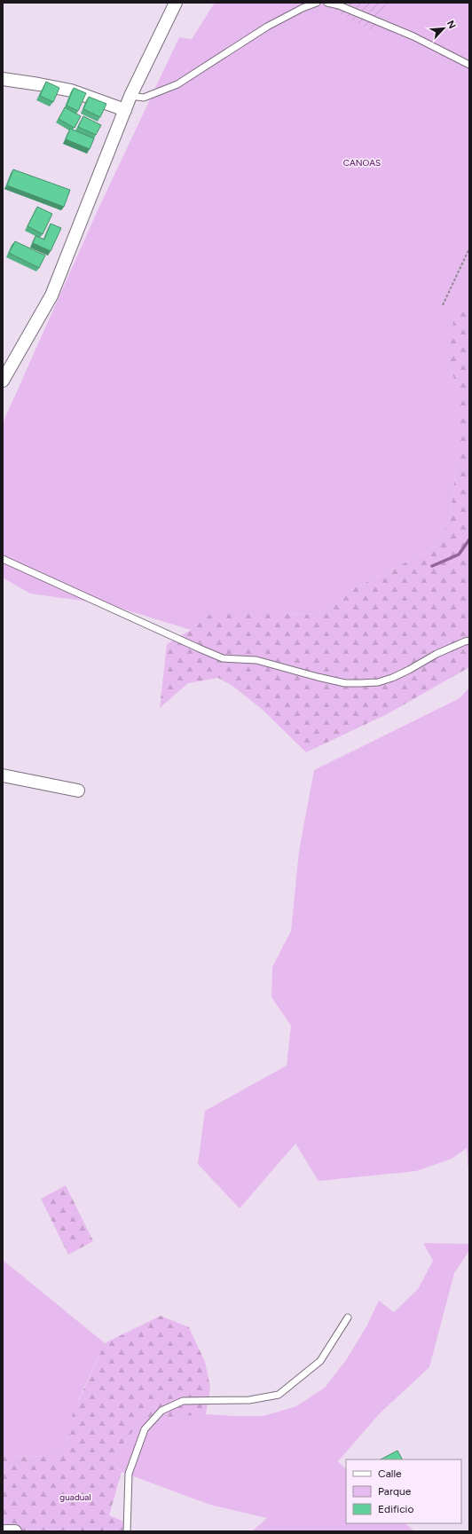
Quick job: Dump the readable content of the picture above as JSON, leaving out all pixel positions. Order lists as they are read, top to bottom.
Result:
{
  "parks": ["CANOAS", "guadual"],
  "legend": ["Calle", "Parque", "Edificio"],
  "north": "top right"
}
